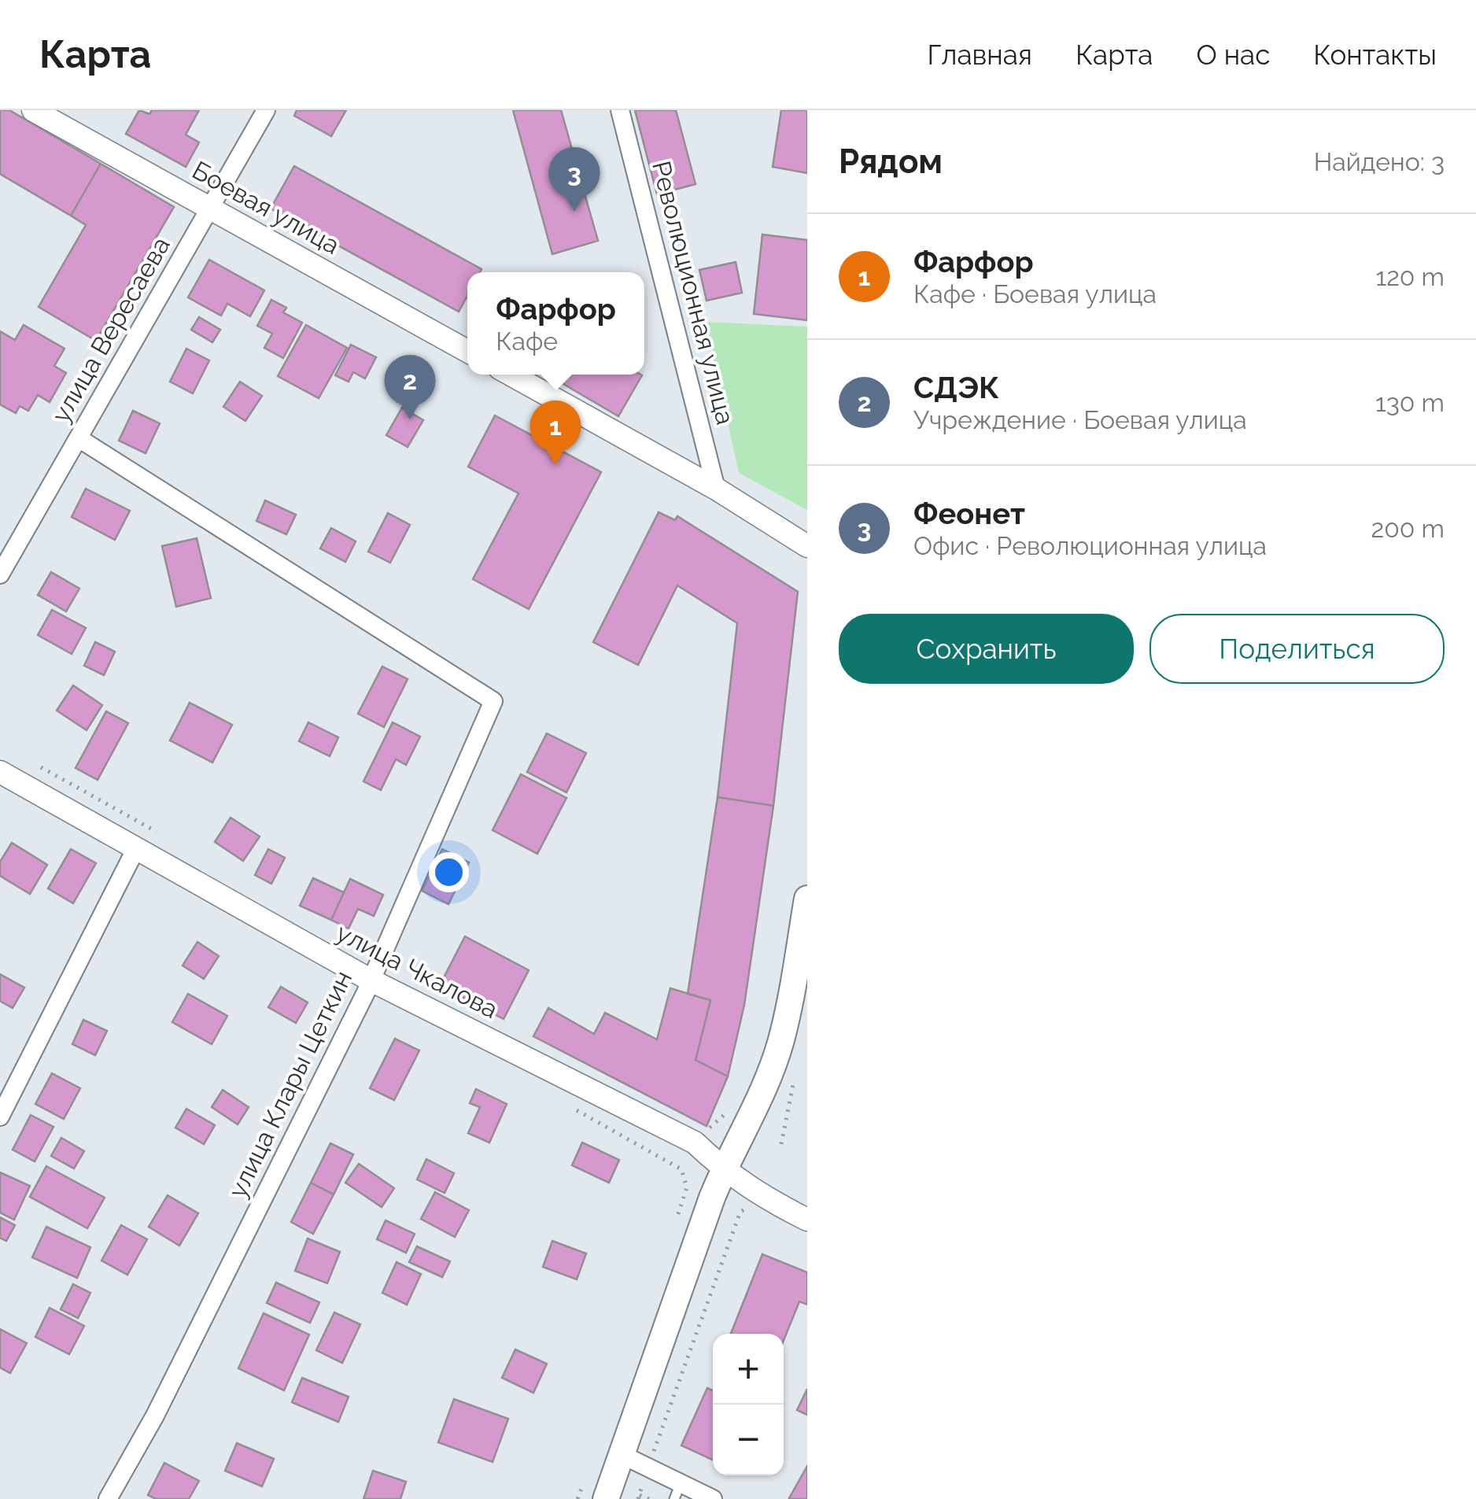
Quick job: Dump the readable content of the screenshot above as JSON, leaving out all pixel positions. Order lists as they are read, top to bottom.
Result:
{
  "streets": {
    "street": [
      "Боевая улица",
      "Революционная улица",
      "улица Вересаева",
      "улица Чкалова",
      "улица Клары Цеткин"
    ]
  },
  "crossings": [
    ["Боевая улица", "улица Вересаева"],
    ["улица Вересаева", "улица Клары Цеткин"],
    ["улица Чкалова", "улица Клары Цеткин"]
  ],
  "page": {
    "header": "Карта",
    "nav": [
      "Главная",
      "Карта",
      "О нас",
      "Контакты"
    ],
    "heading": ["Рядом", "Найдено: 3"],
    "pins": ["3", "2", "1"],
    "list": [
      {
        "mark": "1",
        "name": "Фарфор",
        "note": "Кафе · Боевая улица",
        "value": "120 m"
      },
      {
        "mark": "2",
        "name": "СДЭК",
        "note": "Учреждение · Боевая улица",
        "value": "130 m"
      },
      {
        "mark": "3",
        "name": "Феонет",
        "note": "Офис · Революционная улица",
        "value": "200 m"
      }
    ],
    "popup": ["Фарфор", "Кафе"],
    "buttons": ["Сохранить", "Поделиться"],
    "map_buttons": ["+", "−"]
  }
}
